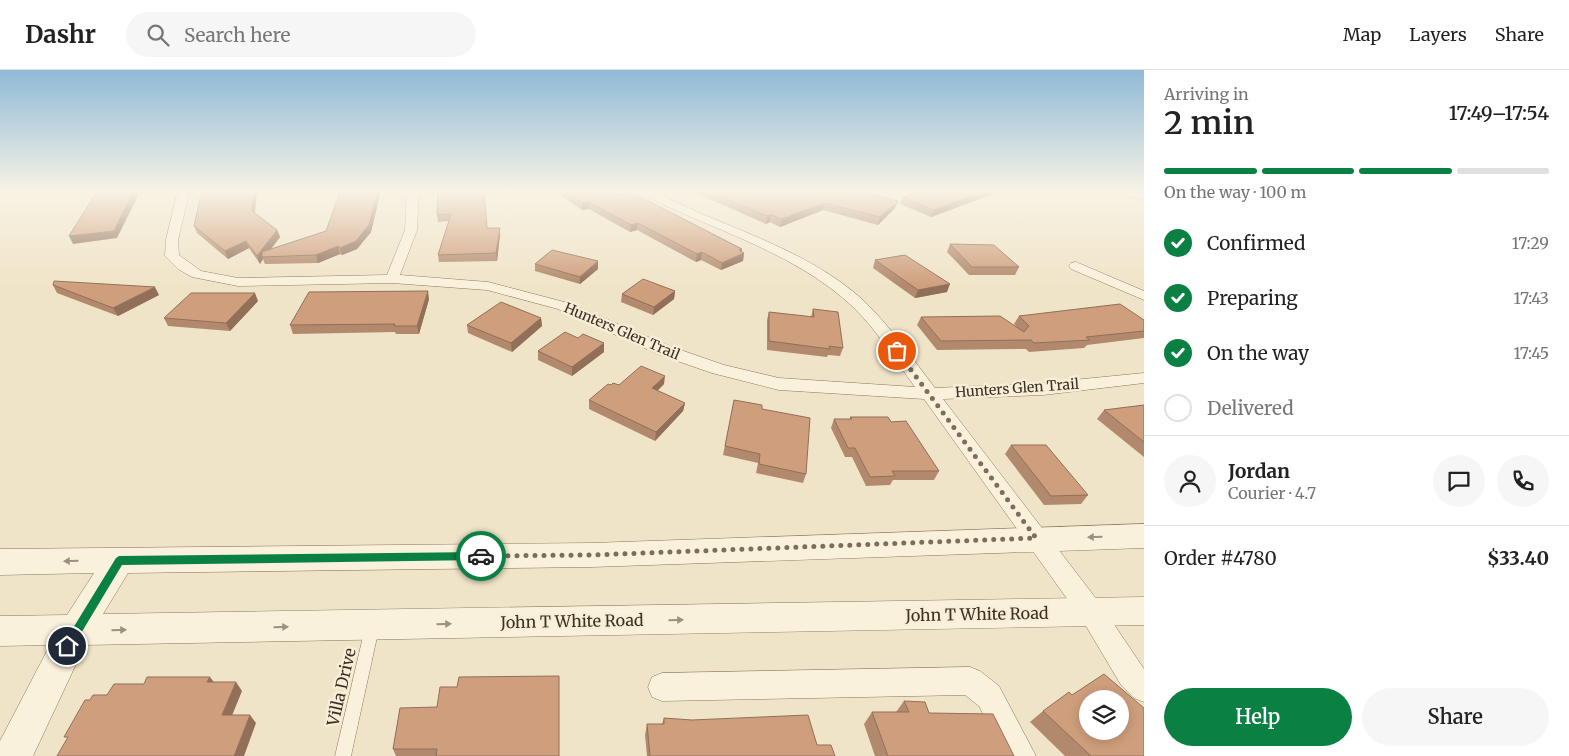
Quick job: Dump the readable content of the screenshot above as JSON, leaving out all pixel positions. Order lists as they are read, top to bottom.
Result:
{
  "streets": {
    "street": ["Hunters Glen Trail", "John T White Road"],
    "lane": ["Villa Drive"]
  },
  "crossings": [
    ["John T White Road", "Villa Drive"]
  ],
  "page": {
    "header": "Dashr",
    "search": "Search here",
    "nav": ["Map", "Layers", "Share"],
    "heading": ["2 min", "Arriving in", "17:49–17:54"],
    "panel": [
      "Jordan",
      "Courier · 4.7",
      "Order #4780",
      "$33.40"
    ],
    "bar": "On the way · 100 m",
    "list": [
      ["Confirmed", "17:29"],
      ["Preparing", "17:43"],
      ["On the way", "17:45"],
      "Delivered"
    ],
    "buttons": ["Help", "Share"]
  }
}
